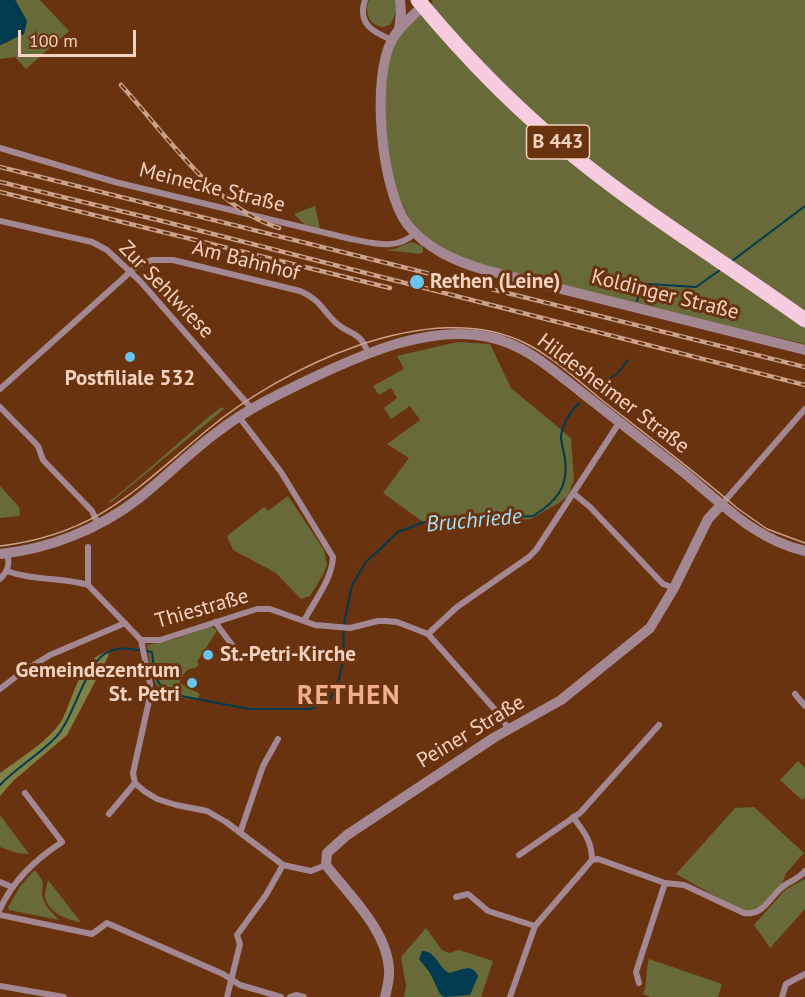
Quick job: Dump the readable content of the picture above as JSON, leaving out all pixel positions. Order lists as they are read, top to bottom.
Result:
{
  "streets": {
    "main road": ["B 443"],
    "street": [
      "Meinecke Straße",
      "Am Bahnhof",
      "Zur Sehlwiese",
      "Koldinger Straße",
      "Hildesheimer Straße",
      "Thiestraße",
      "Peiner Straße"
    ]
  },
  "crossings": [
    ["B 443", "Koldinger Straße"],
    ["Meinecke Straße", "Koldinger Straße"],
    ["Am Bahnhof", "Zur Sehlwiese"],
    ["Am Bahnhof", "Hildesheimer Straße"],
    ["Zur Sehlwiese", "Hildesheimer Straße"],
    ["Hildesheimer Straße", "Peiner Straße"],
    ["Thiestraße", "Peiner Straße"]
  ],
  "districts": ["RETHEN"],
  "water": ["Bruchriede"],
  "places": [
    "Rethen (Leine)",
    "Postfiliale 532",
    "St.-Petri-Kirche",
    "Gemeindezentrum St. Petri"
  ],
  "scale_bar": "100 m"
}
